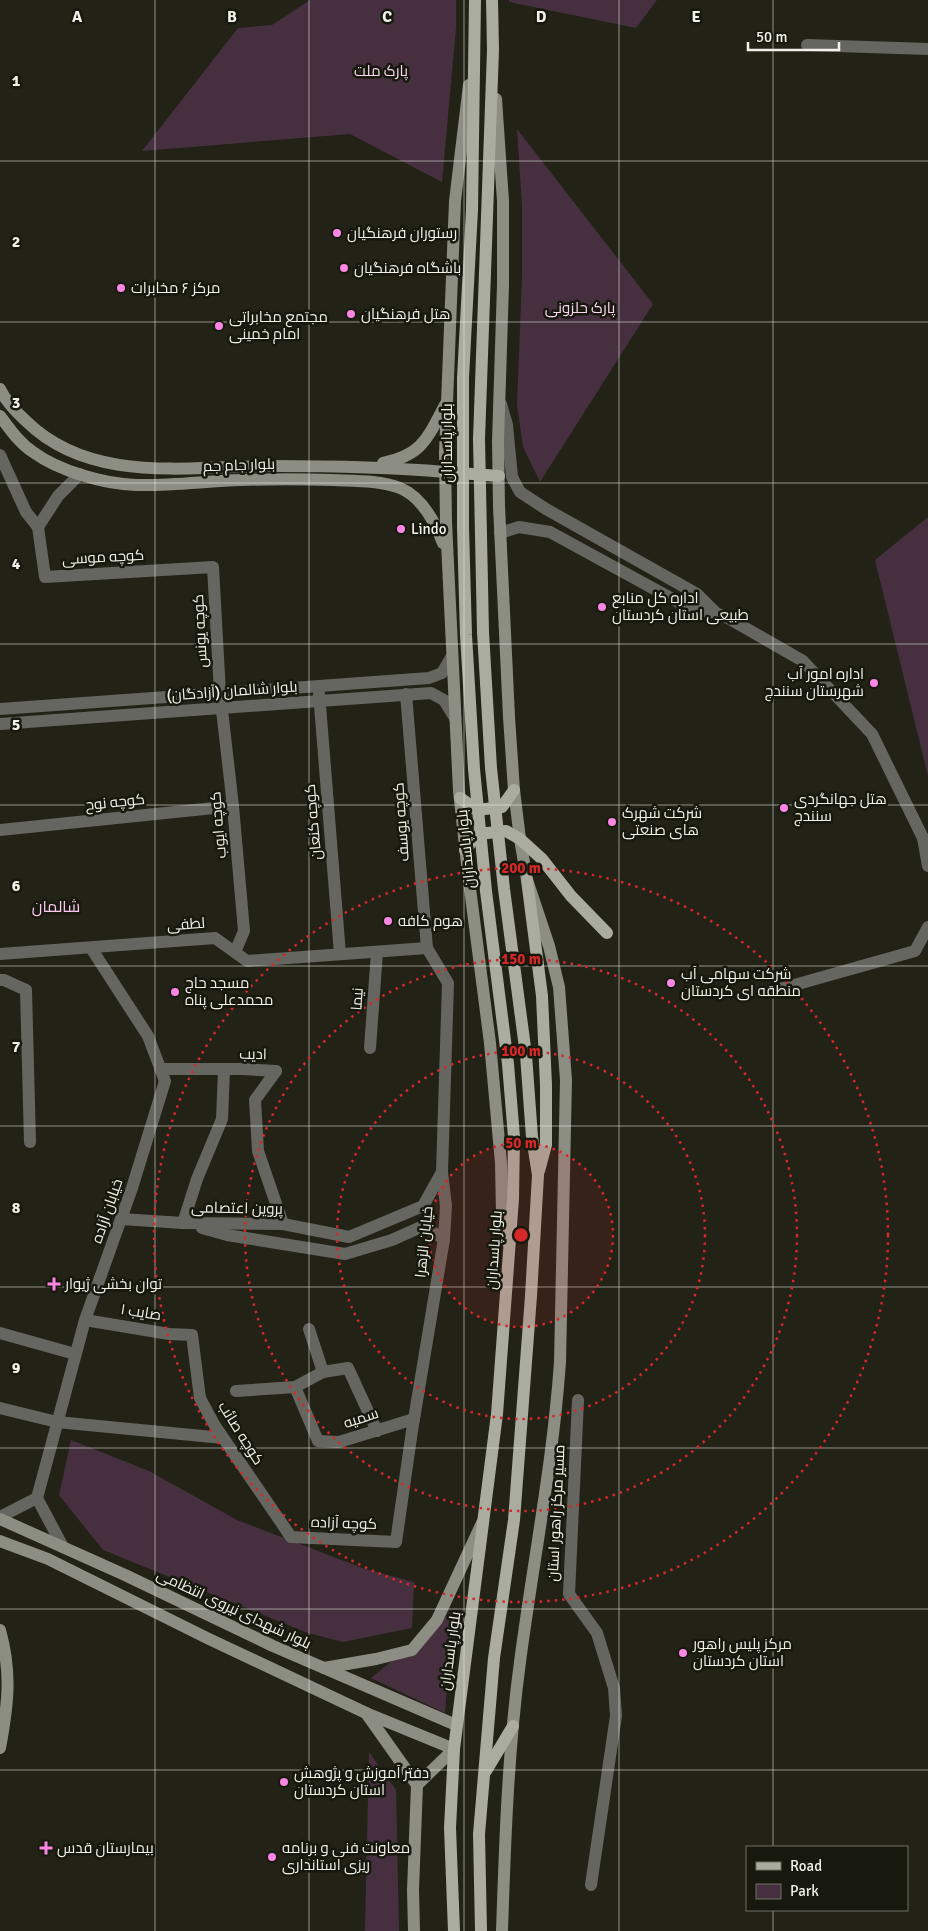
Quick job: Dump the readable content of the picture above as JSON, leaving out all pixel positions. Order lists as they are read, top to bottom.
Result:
{
  "streets": {
    "main road": ["بلوار پاسداران", "بلوار جام جم", "بلوار شهدای نیروی انتظامی"],
    "street": [
      "کوچه موسی",
      "کوچه یونس",
      "بلوار شالمان (آزادگان)",
      "کوچه نوح",
      "کوچه کنعان",
      "کوچه یوسف",
      "کوچه ایوب",
      "لطفی",
      "نیما",
      "ادیب",
      "پروین اعتصامی",
      "خیابان آزاده",
      "خیابان الزهرا",
      "صایب ۱",
      "سمیه",
      "کوچه صائب",
      "مسیر مرکز راهور استان",
      "کوچه آزاده"
    ]
  },
  "crossings": [
    ["بلوار پاسداران", "بلوار شهدای نیروی انتظامی"],
    ["کوچه موسی", "کوچه یونس"],
    ["کوچه یونس", "بلوار شالمان (آزادگان)"],
    ["کوچه یونس", "کوچه ایوب"],
    ["بلوار شالمان (آزادگان)", "کوچه کنعان"],
    ["بلوار شالمان (آزادگان)", "کوچه یوسف"],
    ["بلوار شالمان (آزادگان)", "کوچه ایوب"],
    ["کوچه نوح", "کوچه ایوب"],
    ["کوچه کنعان", "لطفی"],
    ["کوچه یوسف", "لطفی"],
    ["کوچه یوسف", "خیابان الزهرا"],
    ["کوچه ایوب", "لطفی"],
    ["لطفی", "نیما"],
    ["لطفی", "خیابان آزاده"],
    ["لطفی", "خیابان الزهرا"],
    ["ادیب", "پروین اعتصامی"],
    ["پروین اعتصامی", "خیابان الزهرا"],
    ["خیابان آزاده", "صایب ۱"],
    ["خیابان الزهرا", "سمیه"],
    ["خیابان الزهرا", "کوچه آزاده"],
    ["صایب ۱", "کوچه صائب"],
    ["کوچه صائب", "کوچه آزاده"]
  ],
  "districts": ["شالمان"],
  "parks": ["پارک ملت", "پارک حلزونی"],
  "places": {
    "other": [
      "رستوران فرهنگیان",
      "باشگاه فرهنگیان",
      "مرکز ۶ مخابرات",
      "هتل فرهنگیان",
      "مجتمع مخابراتی امام خمینی",
      "Lindo",
      "اداره کل منابع طبیعی استان کردستان",
      "اداره امور آب شهرستان سنندج",
      "هتل جهانگردی سنندج",
      "شرکت شهرک های صنعتی",
      "هوم کافه",
      "شرکت سهامی آب منطقه ای کردستان",
      "مسجد حاج محمدعلی پناه",
      "مرکز پلیس راهور استان کردستان",
      "دفتر آموزش و پژوهش استان کردستان",
      "معاونت فنی و برنامه ریزی استانداری"
    ],
    "health": ["توان بخشی ژیوار", "بیمارستان قدس"]
  },
  "legend": ["Road", "Park"],
  "scale_bar": "50 m",
  "grid": {
    "columns": [
      "A",
      "B",
      "C",
      "D",
      "E"
    ],
    "rows": [
      "1",
      "2",
      "3",
      "4",
      "5",
      "6",
      "7",
      "8",
      "9"
    ]
  },
  "rings": [
    "200 m",
    "150 m",
    "100 m",
    "50 m"
  ]
}
